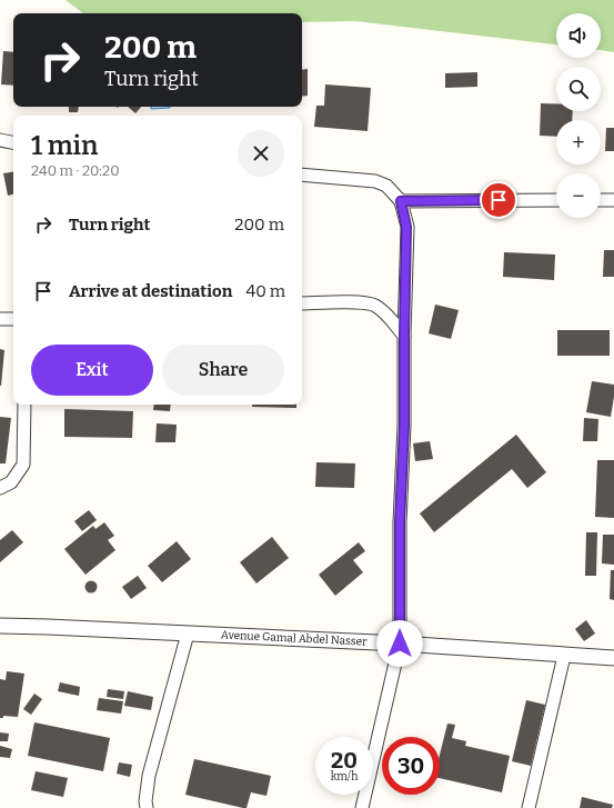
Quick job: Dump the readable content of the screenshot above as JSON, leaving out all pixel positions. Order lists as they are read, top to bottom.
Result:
{
  "streets": {
    "street": ["Avenue Gamal Abdel Nasser"]
  },
  "page": {
    "map_buttons": ["+", "−"],
    "turn": ["200 m", "Turn right"],
    "heading": ["1 min", "240 m · 20:20"],
    "list": [
      {
        "name": "Turn right",
        "value": "200 m"
      },
      {
        "name": "Arrive at destination",
        "value": "40 m"
      }
    ],
    "buttons": ["Exit", "Share"],
    "speed": "20 km/h",
    "limit": "30"
  }
}
